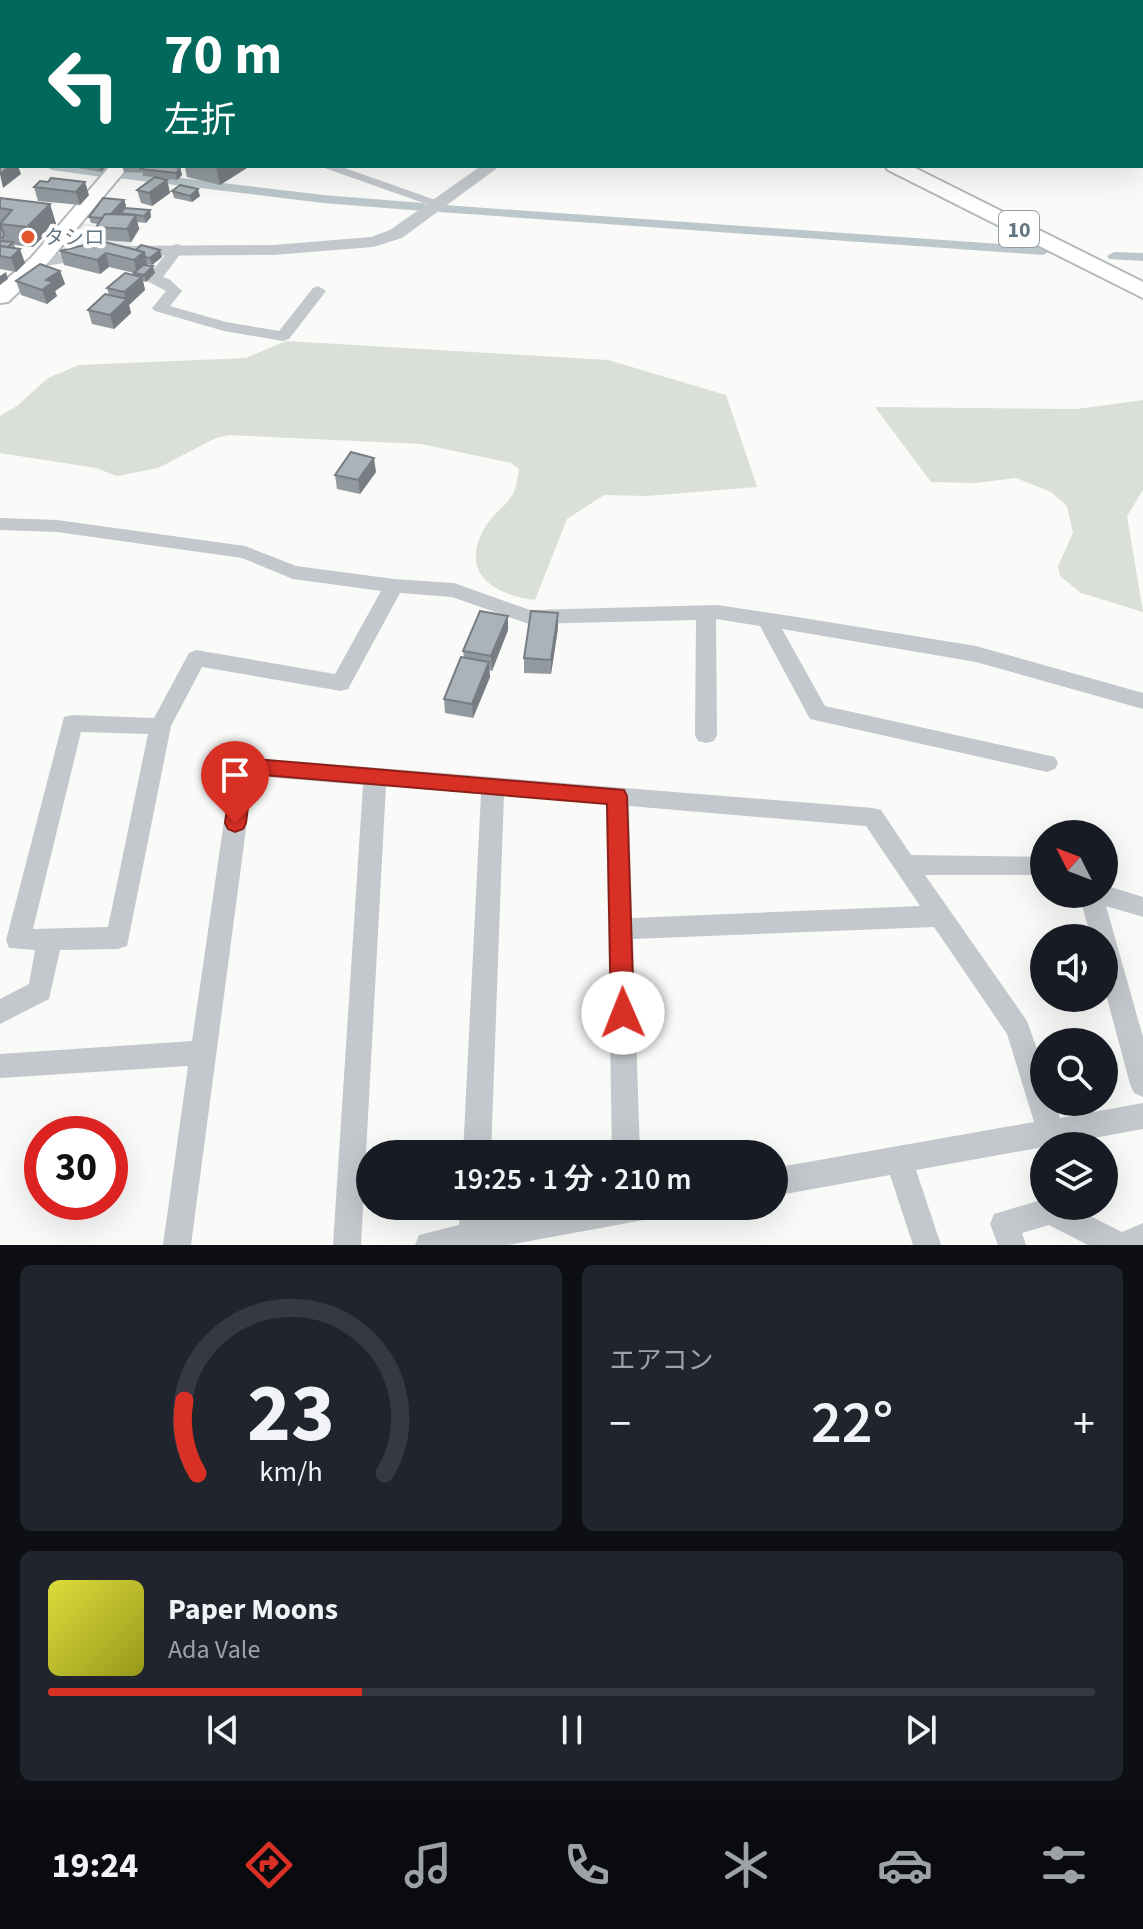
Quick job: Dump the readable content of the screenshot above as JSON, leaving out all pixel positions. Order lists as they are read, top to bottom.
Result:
{
  "streets": {
    "main road": ["10"]
  },
  "places": ["タシロ"],
  "north": "top left",
  "page": {
    "turn": ["70 m", "左折"],
    "limit": "30",
    "trip": "19:25 · 1 分 · 210 m",
    "tile": "エアコン",
    "heat": ["−", "22°", "+"],
    "song": ["Paper Moons", "Ada Vale"],
    "tabs": "19:24",
    "gauge": ["23", "km/h"]
  }
}
